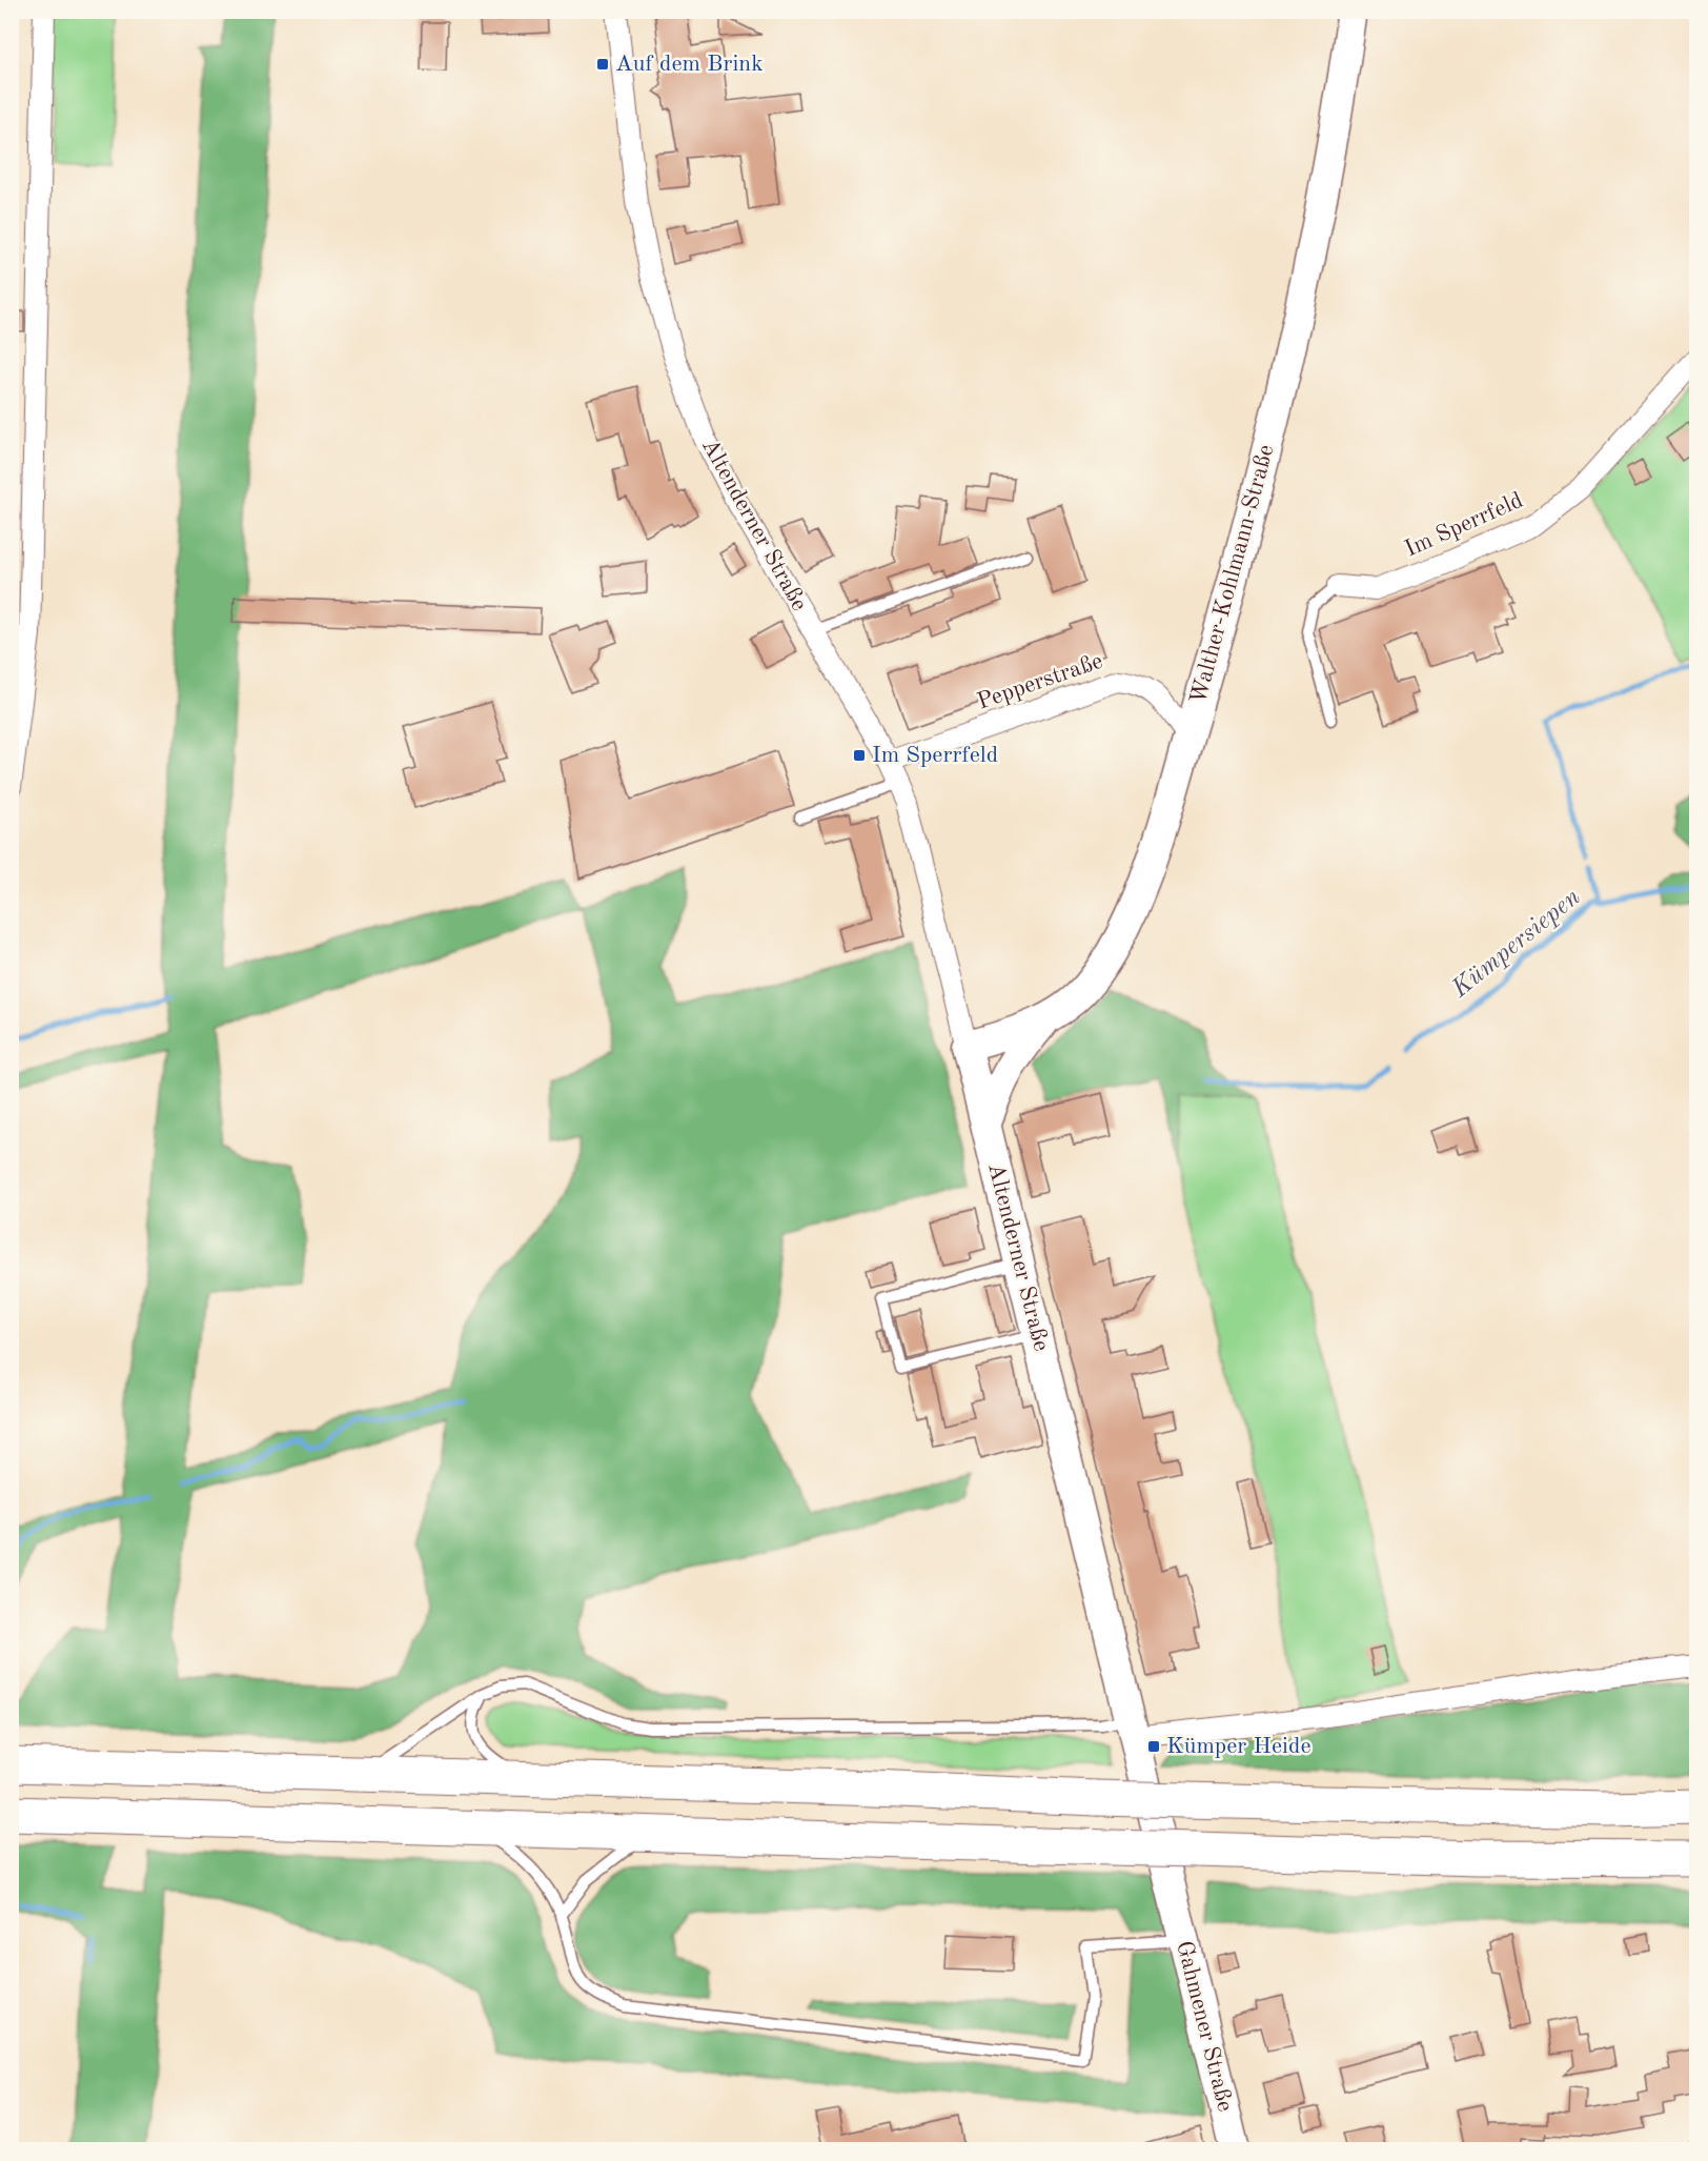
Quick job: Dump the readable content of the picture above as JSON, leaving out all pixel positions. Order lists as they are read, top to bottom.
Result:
{
  "streets": {
    "main road": ["Altenderner Straße", "Walther-Kohlmann-Straße", "Gahmener Straße"],
    "street": ["Im Sperrfeld", "Pepperstraße"]
  },
  "crossings": [
    ["Altenderner Straße", "Walther-Kohlmann-Straße"],
    ["Altenderner Straße", "Pepperstraße"],
    ["Altenderner Straße", "Gahmener Straße"],
    ["Walther-Kohlmann-Straße", "Pepperstraße"]
  ],
  "water": ["Kümpersiepen"],
  "places": {
    "transit": ["Auf dem Brink", "Im Sperrfeld", "Kümper Heide"]
  }
}
